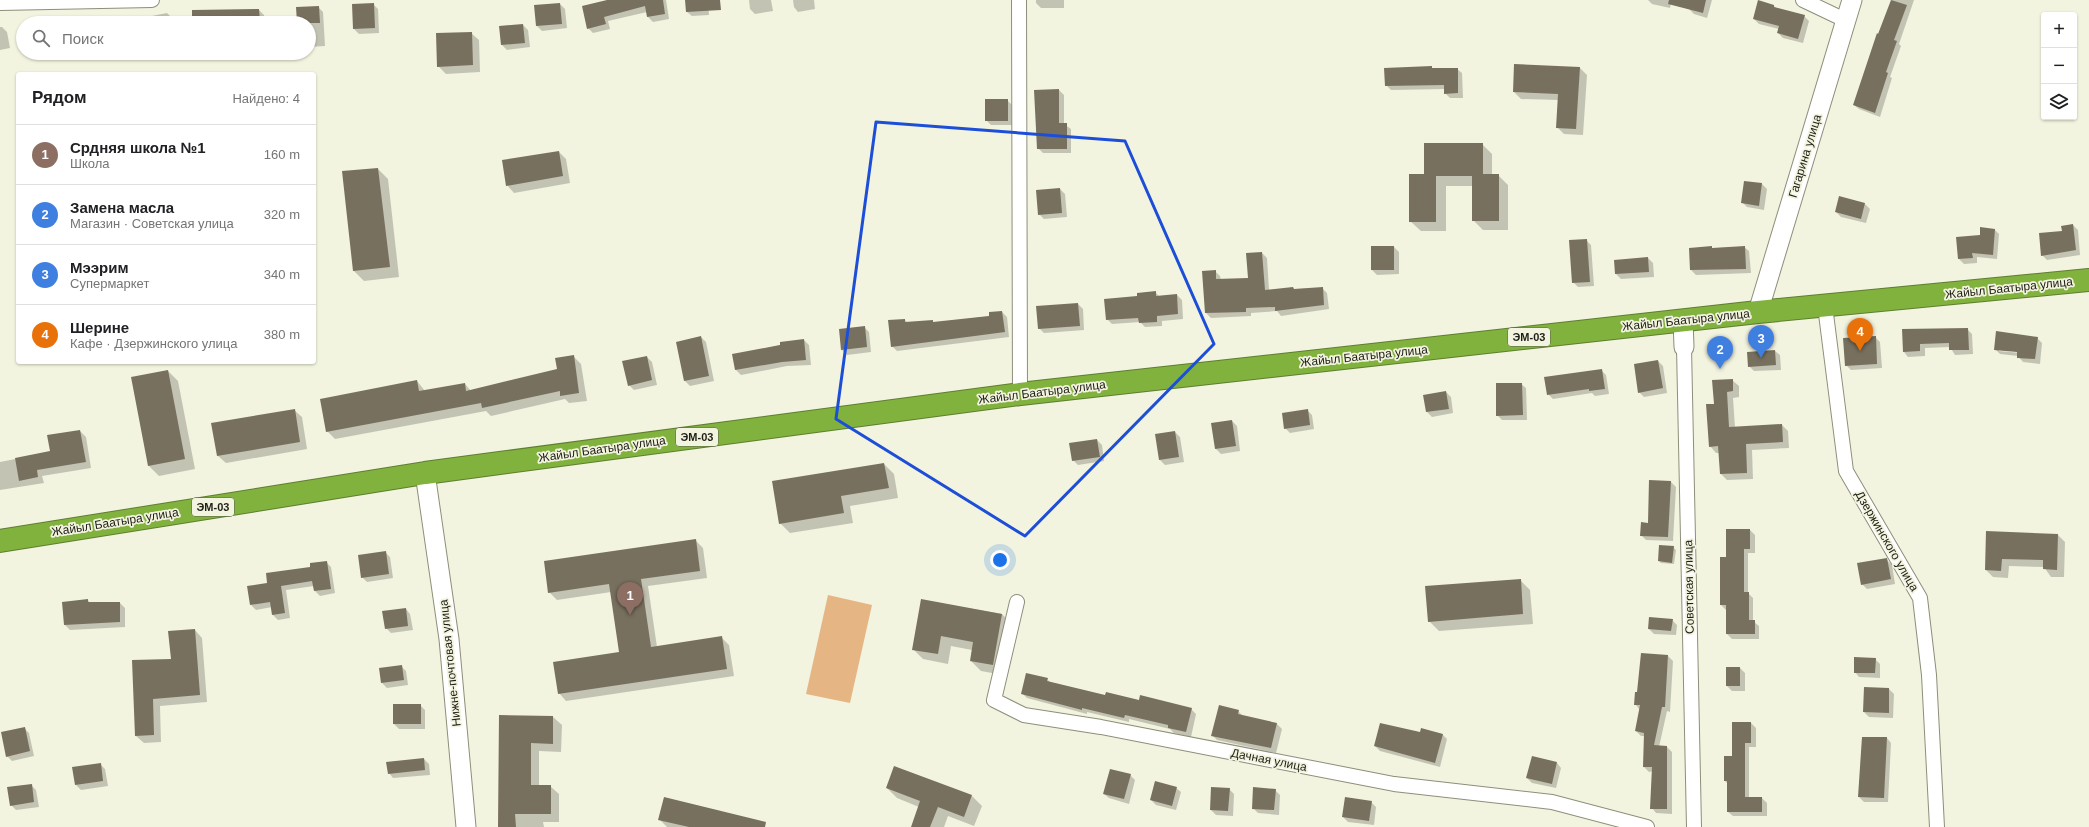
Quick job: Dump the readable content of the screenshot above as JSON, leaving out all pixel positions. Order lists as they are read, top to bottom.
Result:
{
  "streets": {
    "highway": ["Жайыл Баатыра улица", "ЭМ-03"],
    "street": [
      "Гагарина улица",
      "Дзержинского улица",
      "Советская улица",
      "Нижне-почтовая улица",
      "Дачная улица"
    ]
  },
  "crossings": [
    ["Гагарина улица", "Жайыл Баатыра улица"],
    ["Жайыл Баатыра улица", "Дзержинского улица"],
    ["Жайыл Баатыра улица", "Нижне-почтовая улица"]
  ],
  "page": {
    "map_buttons": ["+", "−"],
    "search": "Поиск",
    "heading": ["Рядом", "Найдено: 4"],
    "list": [
      {
        "mark": "1",
        "name": "Срдняя школа №1",
        "note": "Школа",
        "value": "160 m"
      },
      {
        "mark": "2",
        "name": "Замена масла",
        "note": "Магазин · Советская улица",
        "value": "320 m"
      },
      {
        "mark": "3",
        "name": "Мээрим",
        "note": "Супермаркет",
        "value": "340 m"
      },
      {
        "mark": "4",
        "name": "Шерине",
        "note": "Кафе · Дзержинского улица",
        "value": "380 m"
      }
    ],
    "pins": [
      "4",
      "3",
      "2",
      "1"
    ]
  }
}
